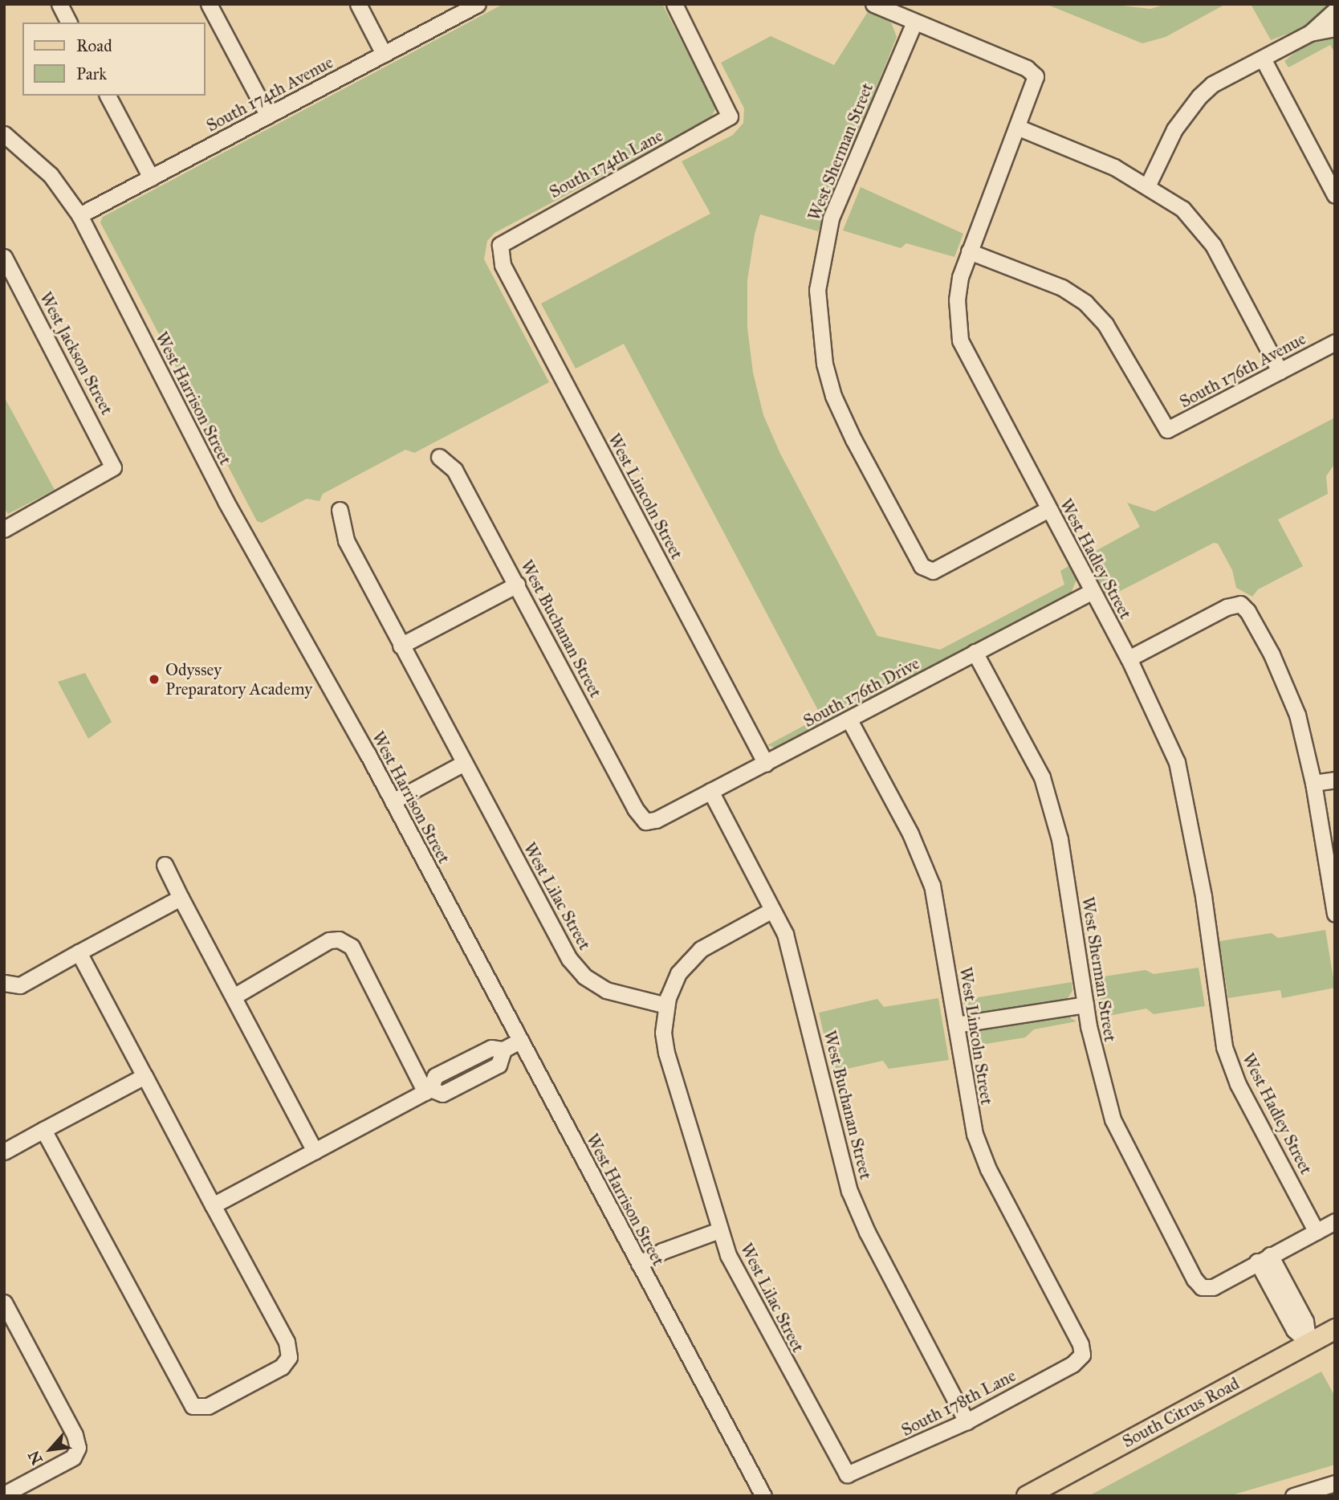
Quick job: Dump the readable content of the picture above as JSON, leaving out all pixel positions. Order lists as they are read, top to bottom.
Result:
{
  "streets": {
    "main road": ["South Citrus Road"],
    "street": [
      "South 174th Avenue",
      "West Sherman Street",
      "South 174th Lane",
      "West Jackson Street",
      "South 176th Avenue",
      "West Harrison Street",
      "West Lincoln Street",
      "West Hadley Street",
      "West Buchanan Street",
      "South 176th Drive",
      "West Lilac Street",
      "South 178th Lane"
    ]
  },
  "crossings": [
    ["South 174th Avenue", "West Harrison Street"],
    ["West Sherman Street", "West Hadley Street"],
    ["West Sherman Street", "South 176th Drive"],
    ["South 174th Lane", "West Lincoln Street"],
    ["South 176th Avenue", "West Hadley Street"],
    ["West Lincoln Street", "South 176th Drive"],
    ["West Lincoln Street", "South 178th Lane"],
    ["West Hadley Street", "South 176th Drive"],
    ["West Buchanan Street", "South 176th Drive"],
    ["West Buchanan Street", "South 178th Lane"],
    ["West Lilac Street", "South 178th Lane"]
  ],
  "places": ["Odyssey Preparatory Academy"],
  "legend": ["Road", "Park"],
  "north": "bottom left"
}
